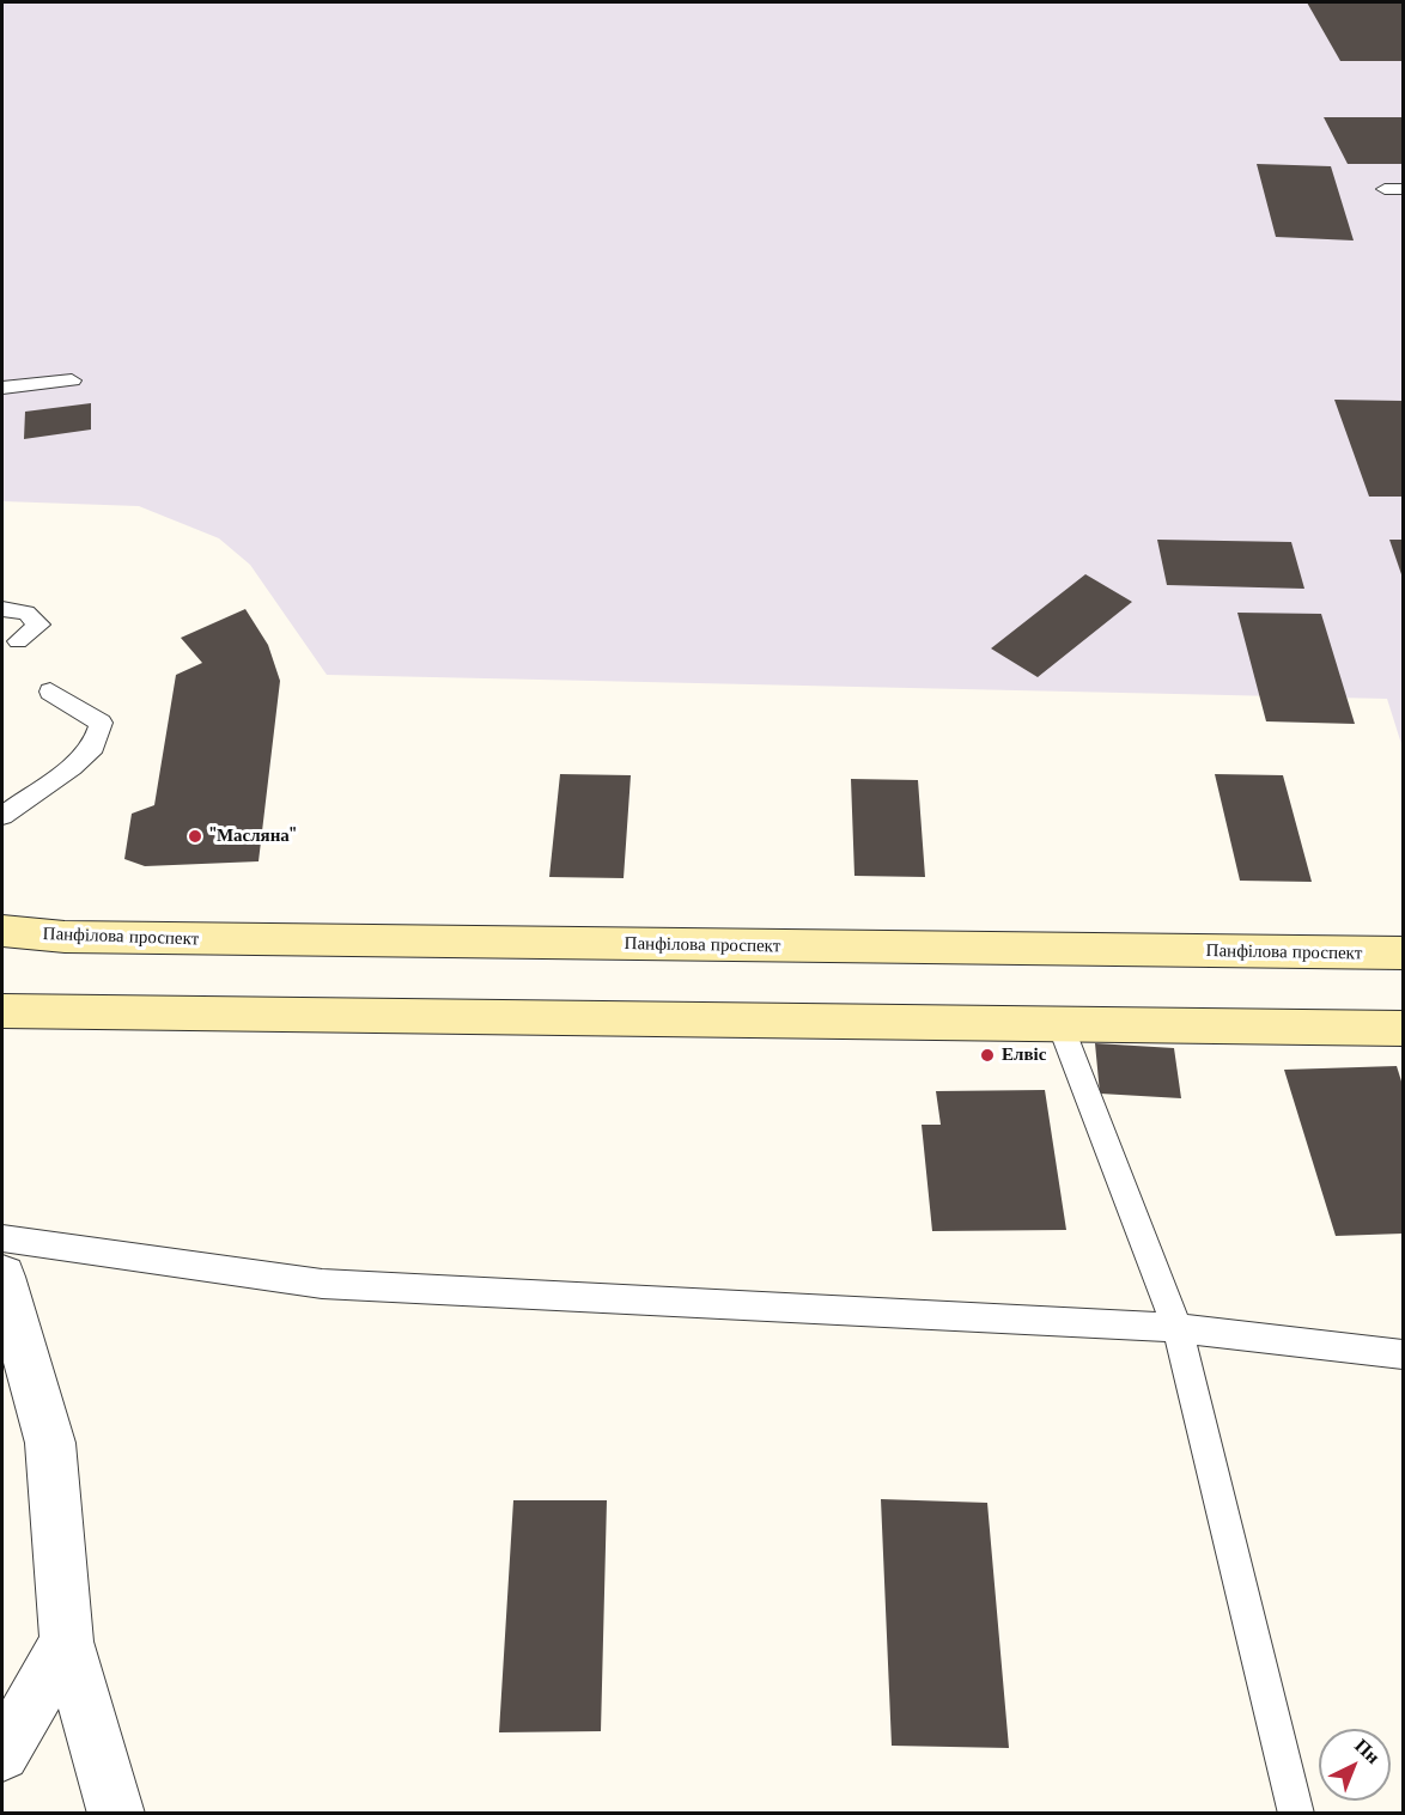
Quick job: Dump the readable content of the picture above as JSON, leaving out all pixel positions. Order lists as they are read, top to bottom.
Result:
{
  "streets": {
    "main road": ["Панфілова проспект"]
  },
  "places": ["\"Масляна\"", "Елвіс"],
  "north": "top right"
}
